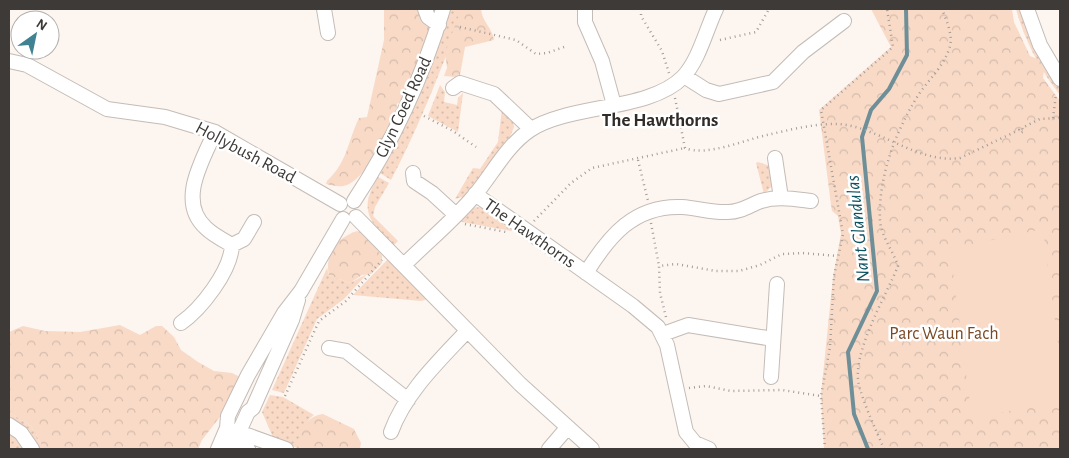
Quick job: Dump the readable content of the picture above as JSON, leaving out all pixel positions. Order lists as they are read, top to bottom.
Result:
{
  "streets": {
    "street": ["Glyn Coed Road", "Hollybush Road", "The Hawthorns"]
  },
  "crossings": [
    ["Glyn Coed Road", "Hollybush Road"]
  ],
  "districts": ["The Hawthorns"],
  "water": ["Nant Glandulas"],
  "parks": ["Parc Waun Fach"],
  "north": "top right"
}
